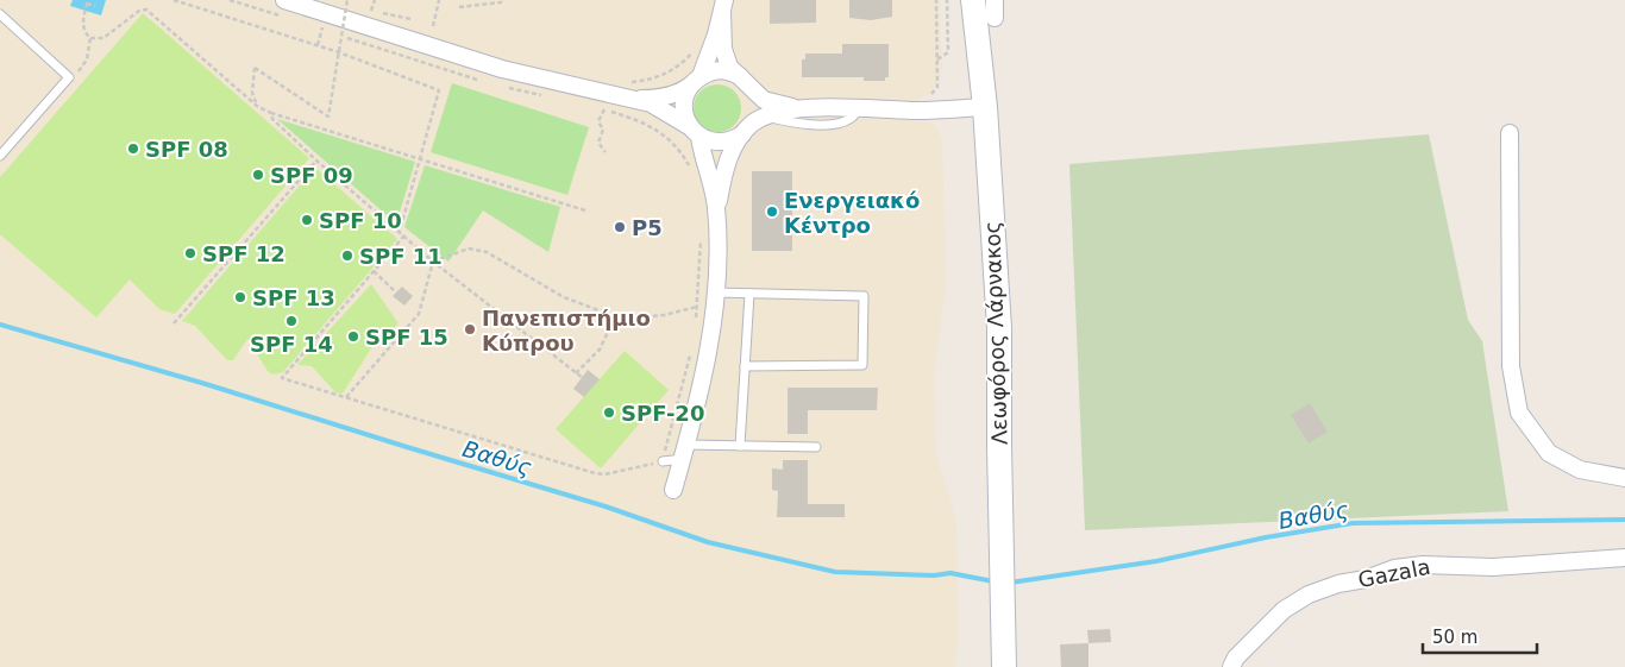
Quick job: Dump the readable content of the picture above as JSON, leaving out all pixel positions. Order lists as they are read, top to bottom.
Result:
{
  "streets": {
    "main road": ["Λεωφόρος Λάρνακος"],
    "street": ["Gazala"]
  },
  "water": ["Βαθύς"],
  "places": [
    "SPF 08",
    "SPF 09",
    "Ενεργειακό Κέντρο",
    "SPF 10",
    "P5",
    "SPF 12",
    "SPF 11",
    "SPF 13",
    "SPF 14",
    "Πανεπιστήμιο Κύπρου",
    "SPF 15",
    "SPF-20"
  ],
  "scale_bar": "50 m"
}
